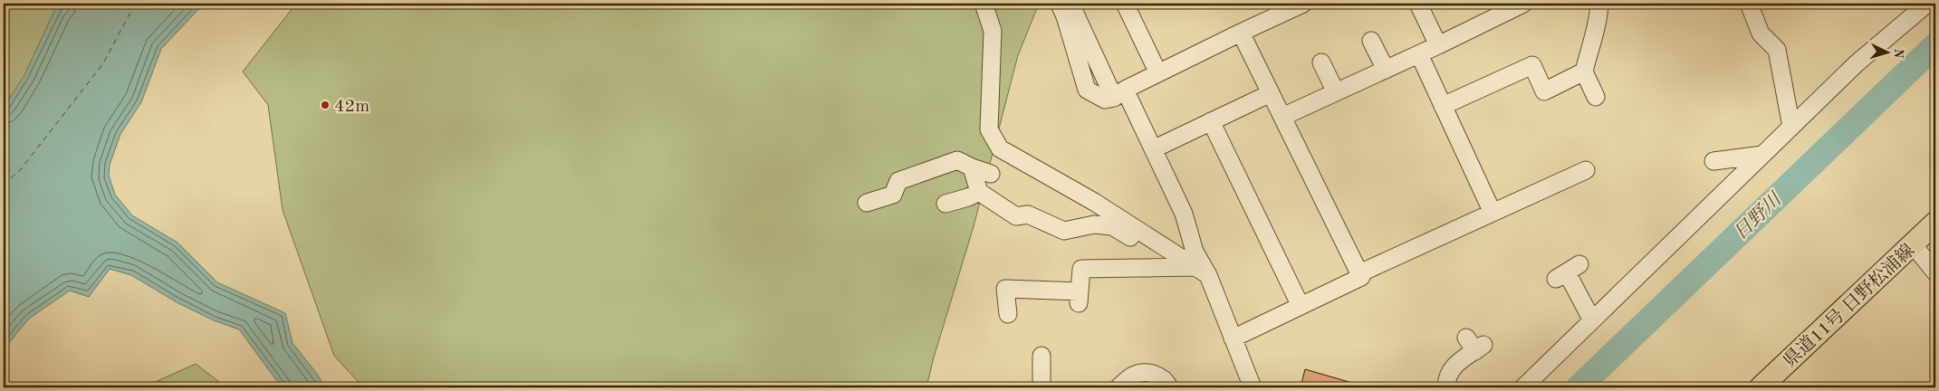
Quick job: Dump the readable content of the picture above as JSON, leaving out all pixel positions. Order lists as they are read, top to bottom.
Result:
{
  "streets": {
    "main road": ["県道11号 日野松浦線"]
  },
  "water": ["日野川"],
  "places": ["42m"],
  "north": "right"
}
